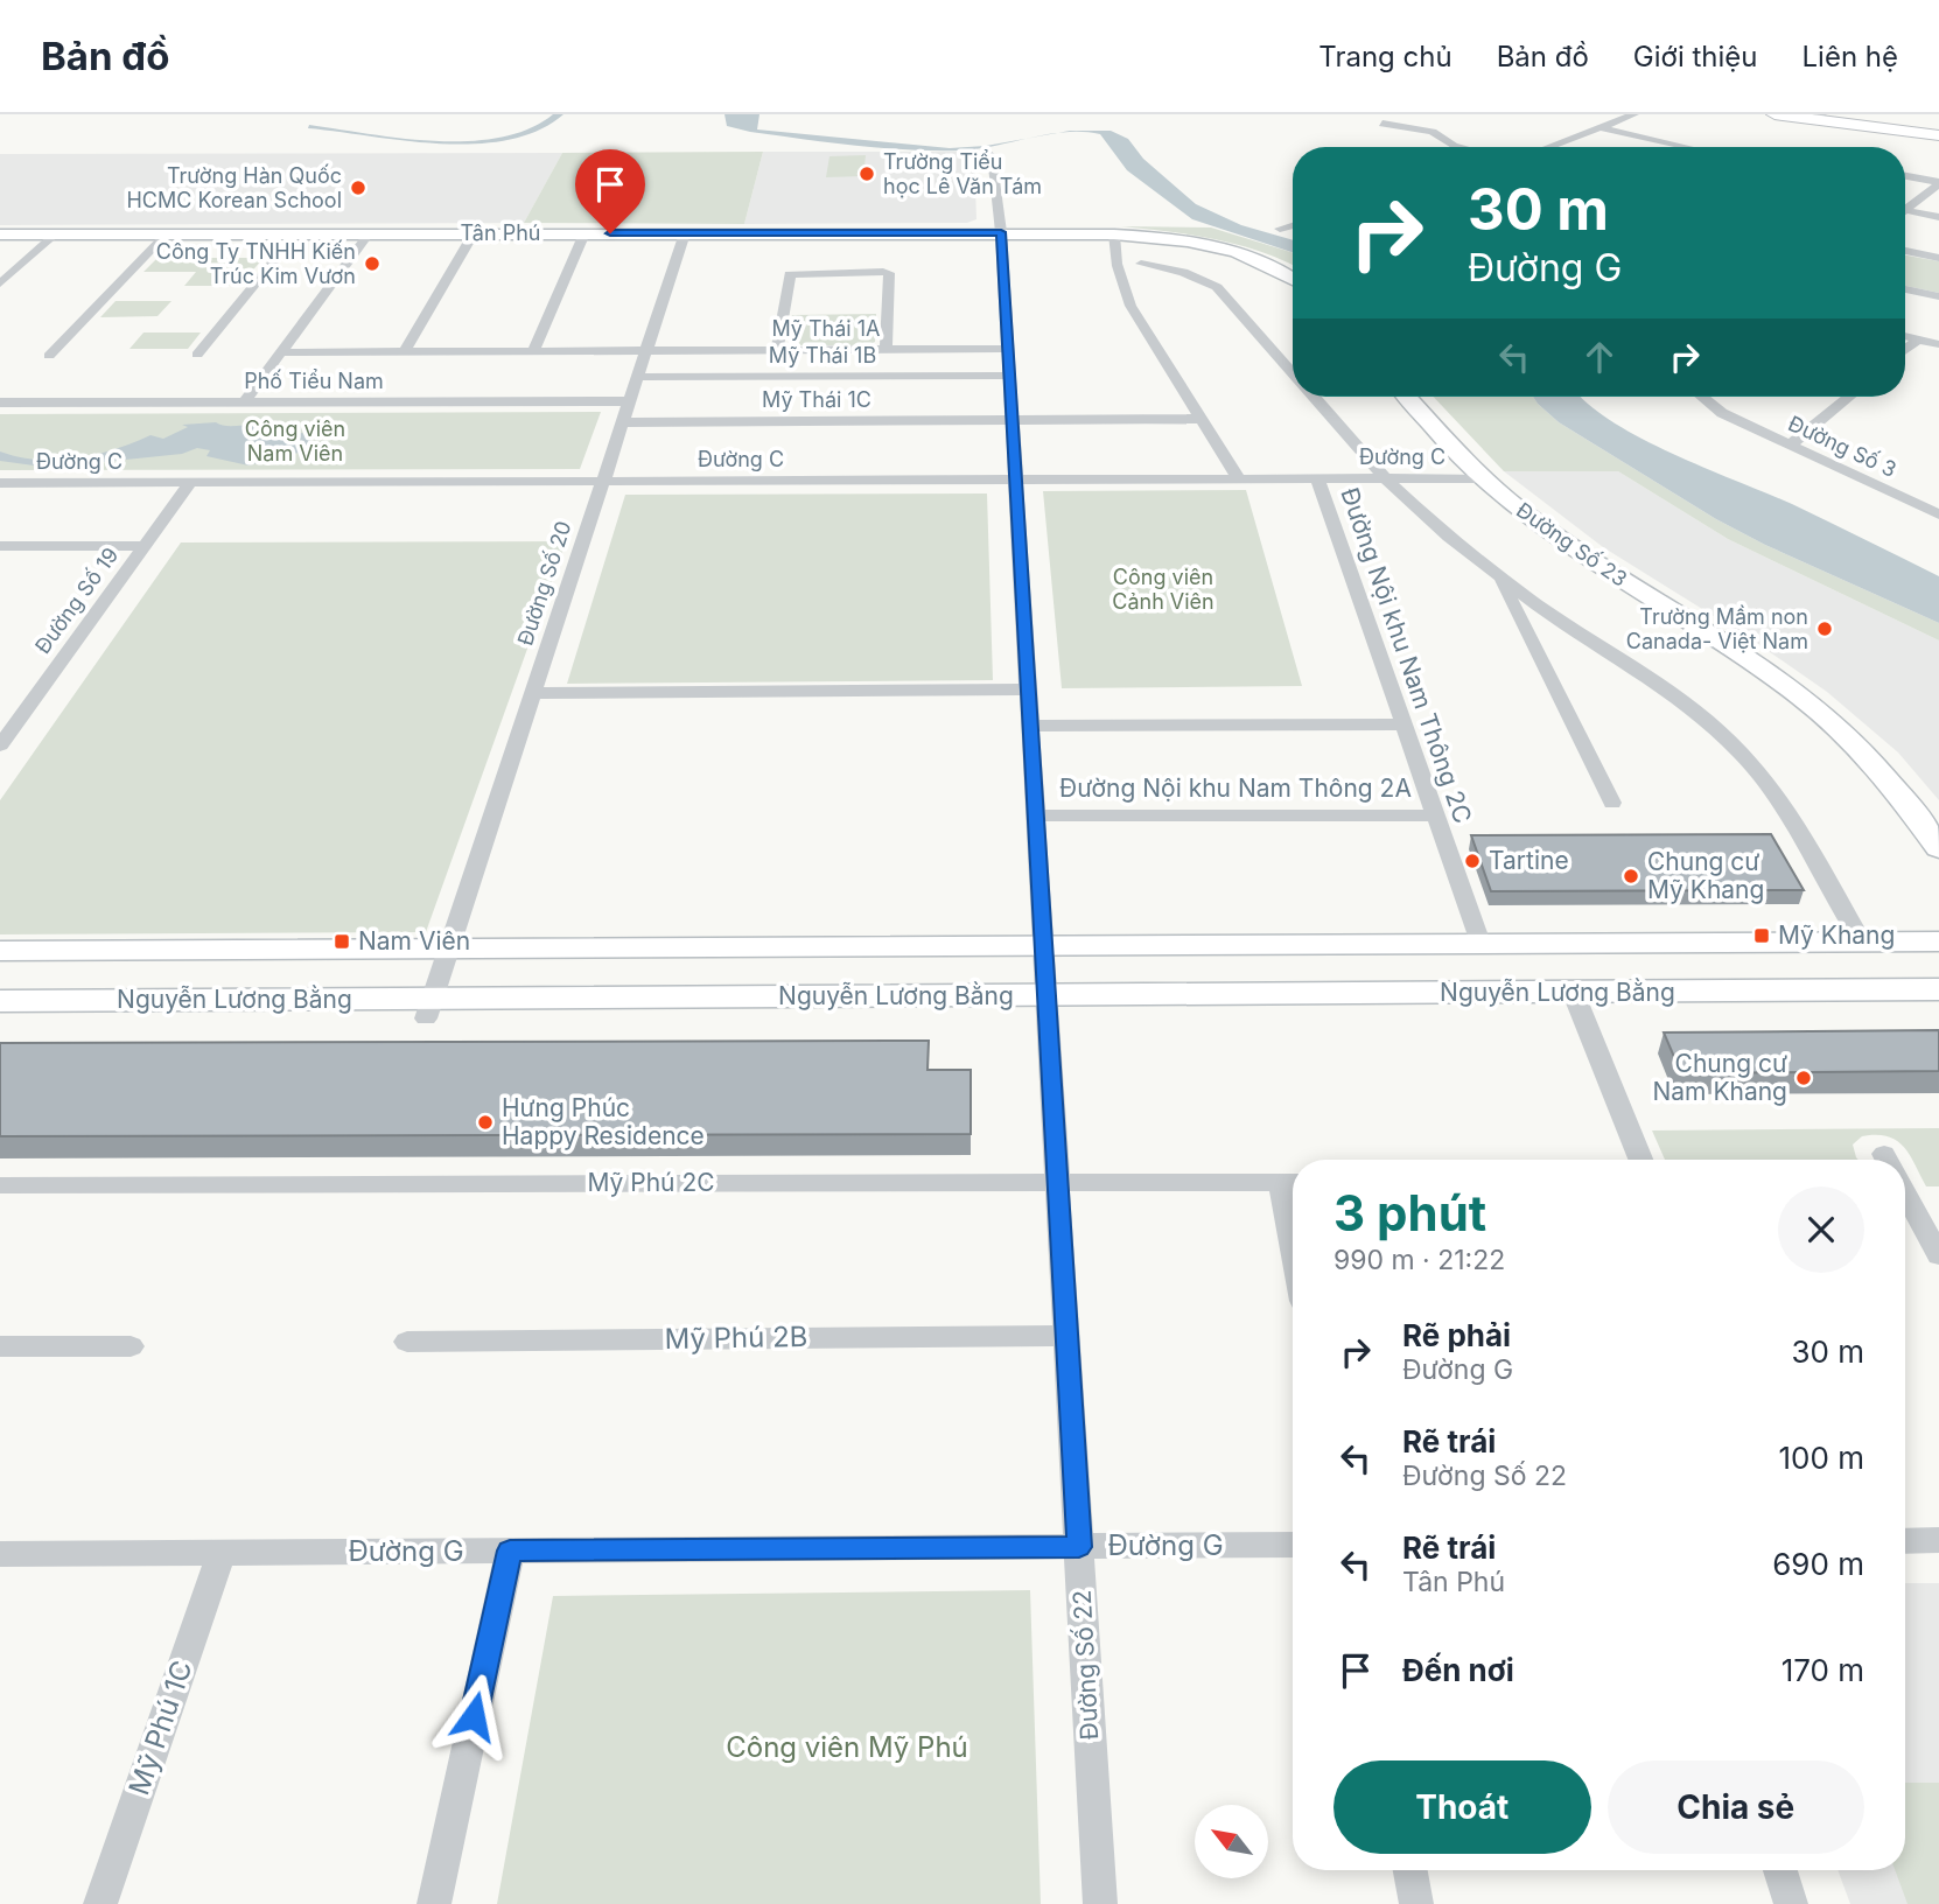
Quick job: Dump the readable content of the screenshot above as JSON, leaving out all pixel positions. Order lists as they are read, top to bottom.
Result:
{
  "streets": {
    "main road": ["Tân Phú", "Đường Số 23", "Nguyễn Lương Bằng"],
    "street": [
      "Mỹ Thái 1A",
      "Mỹ Thái 1B",
      "Phố Tiểu Nam",
      "Mỹ Thái 1C",
      "Đường Số 3",
      "Đường C",
      "Đường Số 20",
      "Đường Số 19",
      "Đường Nội khu Nam Thông 2C",
      "Đường Nội khu Nam Thông 2A",
      "Mỹ Phú 2C",
      "Mỹ Phú 2B",
      "Đường G",
      "Đường Số 22",
      "Mỹ Phú 1C"
    ]
  },
  "crossings": [
    ["Tân Phú", "Đường Số 20"],
    ["Tân Phú", "Đường Số 22"],
    ["Mỹ Thái 1A", "Đường Số 20"],
    ["Mỹ Thái 1A", "Đường Số 22"],
    ["Mỹ Thái 1B", "Đường Số 20"],
    ["Mỹ Thái 1B", "Đường Số 22"],
    ["Phố Tiểu Nam", "Đường Số 20"],
    ["Mỹ Thái 1C", "Đường Số 20"],
    ["Mỹ Thái 1C", "Đường Số 22"],
    ["Đường C", "Đường Số 23"],
    ["Đường C", "Đường Số 20"],
    ["Đường C", "Đường Số 19"],
    ["Đường C", "Đường Nội khu Nam Thông 2C"],
    ["Đường C", "Đường Số 22"],
    ["Đường Số 20", "Nguyễn Lương Bằng"],
    ["Đường Nội khu Nam Thông 2C", "Đường Nội khu Nam Thông 2A"],
    ["Đường Nội khu Nam Thông 2C", "Nguyễn Lương Bằng"],
    ["Đường Nội khu Nam Thông 2A", "Đường Số 22"],
    ["Nguyễn Lương Bằng", "Đường Số 22"],
    ["Mỹ Phú 2C", "Đường Số 22"],
    ["Mỹ Phú 2B", "Đường Số 22"],
    ["Đường G", "Đường Số 22"],
    ["Đường G", "Mỹ Phú 1C"]
  ],
  "parks": ["Công viên Nam Viên", "Công viên Cảnh Viên", "Công viên Mỹ Phú"],
  "places": {
    "other": [
      "Trường Tiểu học Lê Văn Tám",
      "Trường Hàn Quốc HCMC Korean School",
      "Công Ty TNHH Kiến Trúc Kim Vươn",
      "Trường Mầm non Canada- Việt Nam",
      "Tartine",
      "Chung cư Mỹ Khang",
      "Chung cư Nam Khang",
      "Hưng Phúc Happy Residence"
    ],
    "transit": ["Mỹ Khang", "Nam Viên"]
  },
  "north": "top left",
  "page": {
    "header": "Bản đồ",
    "nav": [
      "Trang chủ",
      "Bản đồ",
      "Giới thiệu",
      "Liên hệ"
    ],
    "turn": ["30 m", "Đường G"],
    "heading": ["3 phút", "990 m · 21:22"],
    "list": [
      {
        "name": "Rẽ phải",
        "note": "Đường G",
        "value": "30 m"
      },
      {
        "name": "Rẽ trái",
        "note": "Đường Số 22",
        "value": "100 m"
      },
      {
        "name": "Rẽ trái",
        "note": "Tân Phú",
        "value": "690 m"
      },
      {
        "name": "Đến nơi",
        "value": "170 m"
      }
    ],
    "buttons": ["Thoát", "Chia sẻ"]
  }
}
